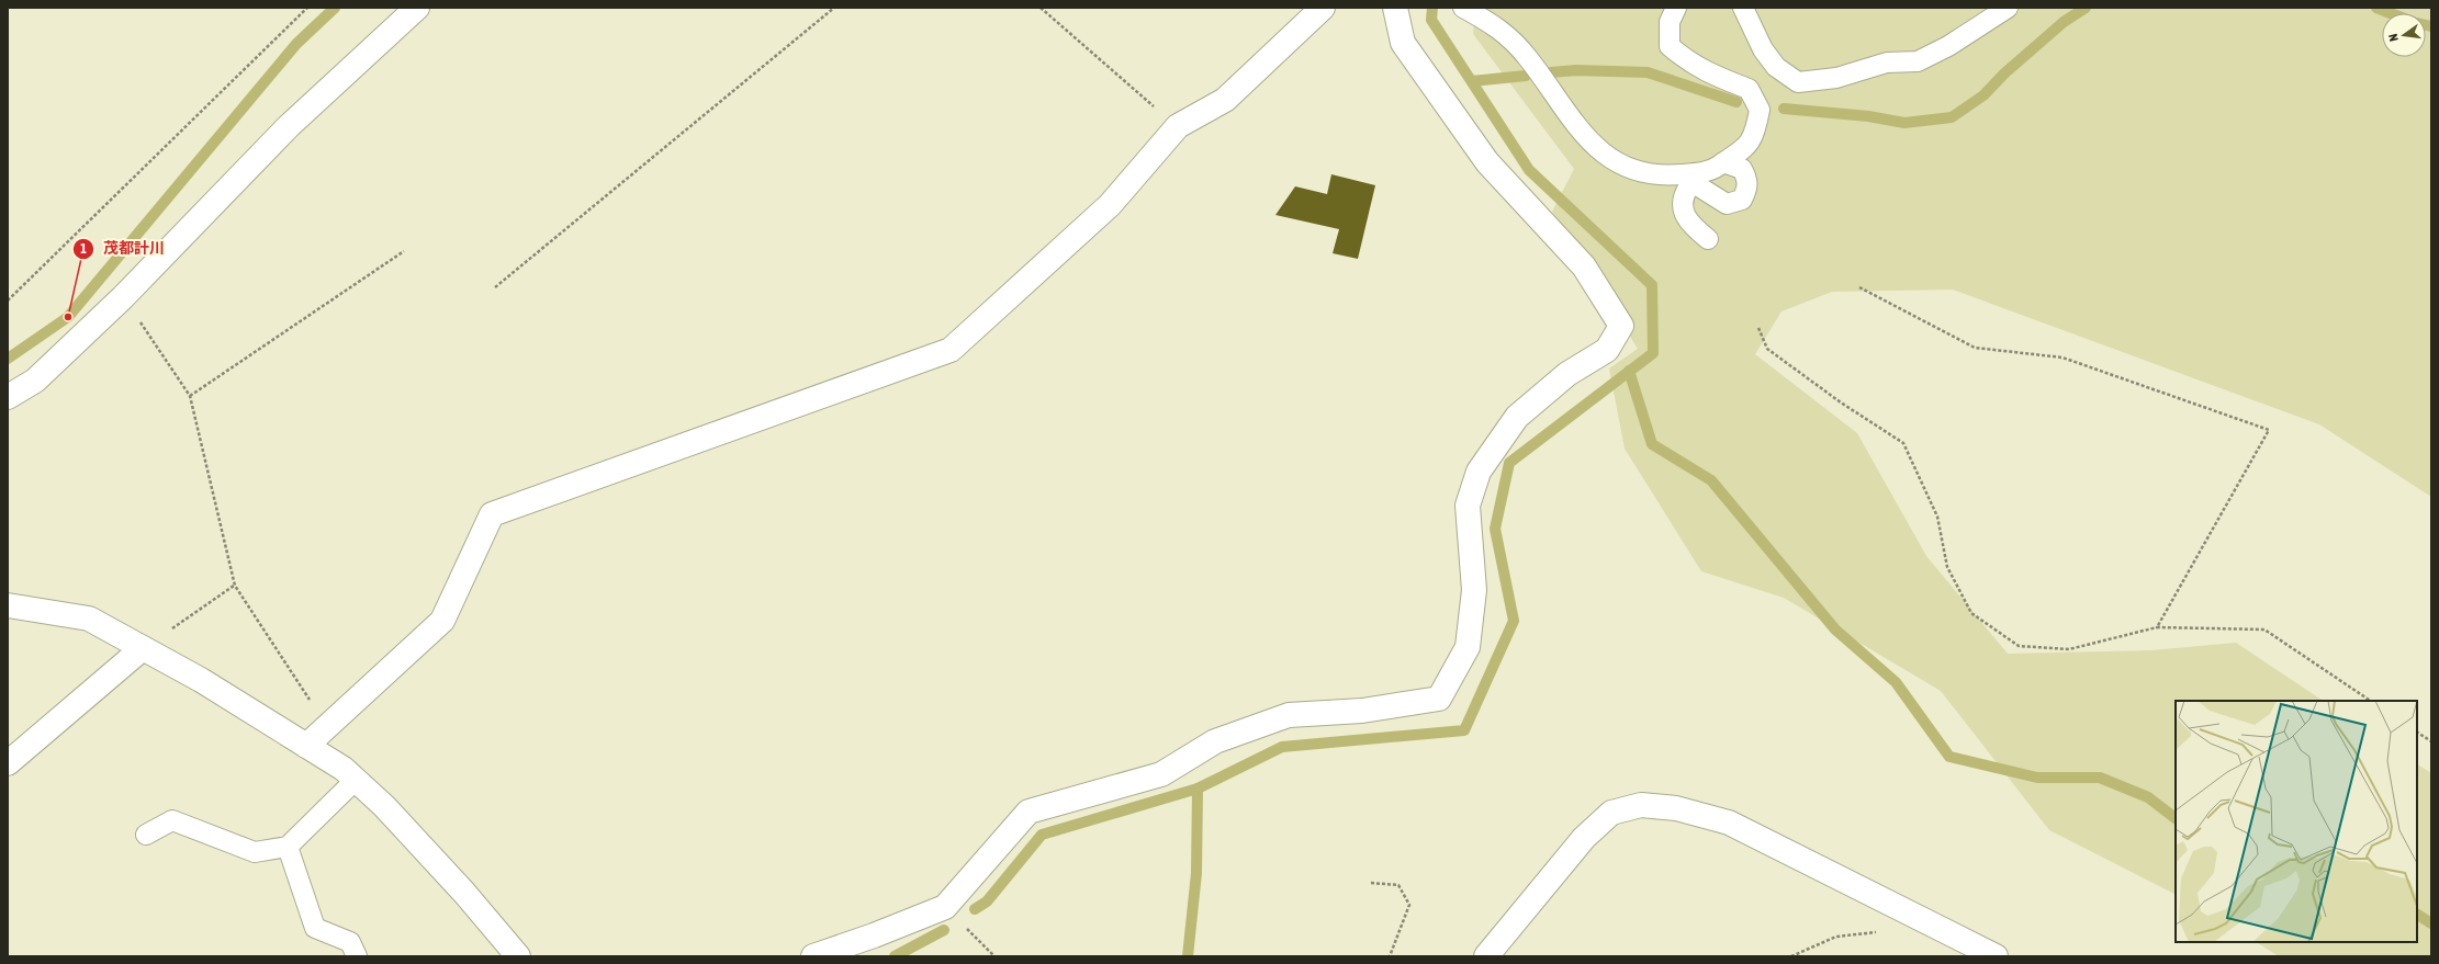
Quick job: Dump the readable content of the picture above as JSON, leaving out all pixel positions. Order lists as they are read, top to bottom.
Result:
{
  "places": ["茂都計川"],
  "north": "left"
}
